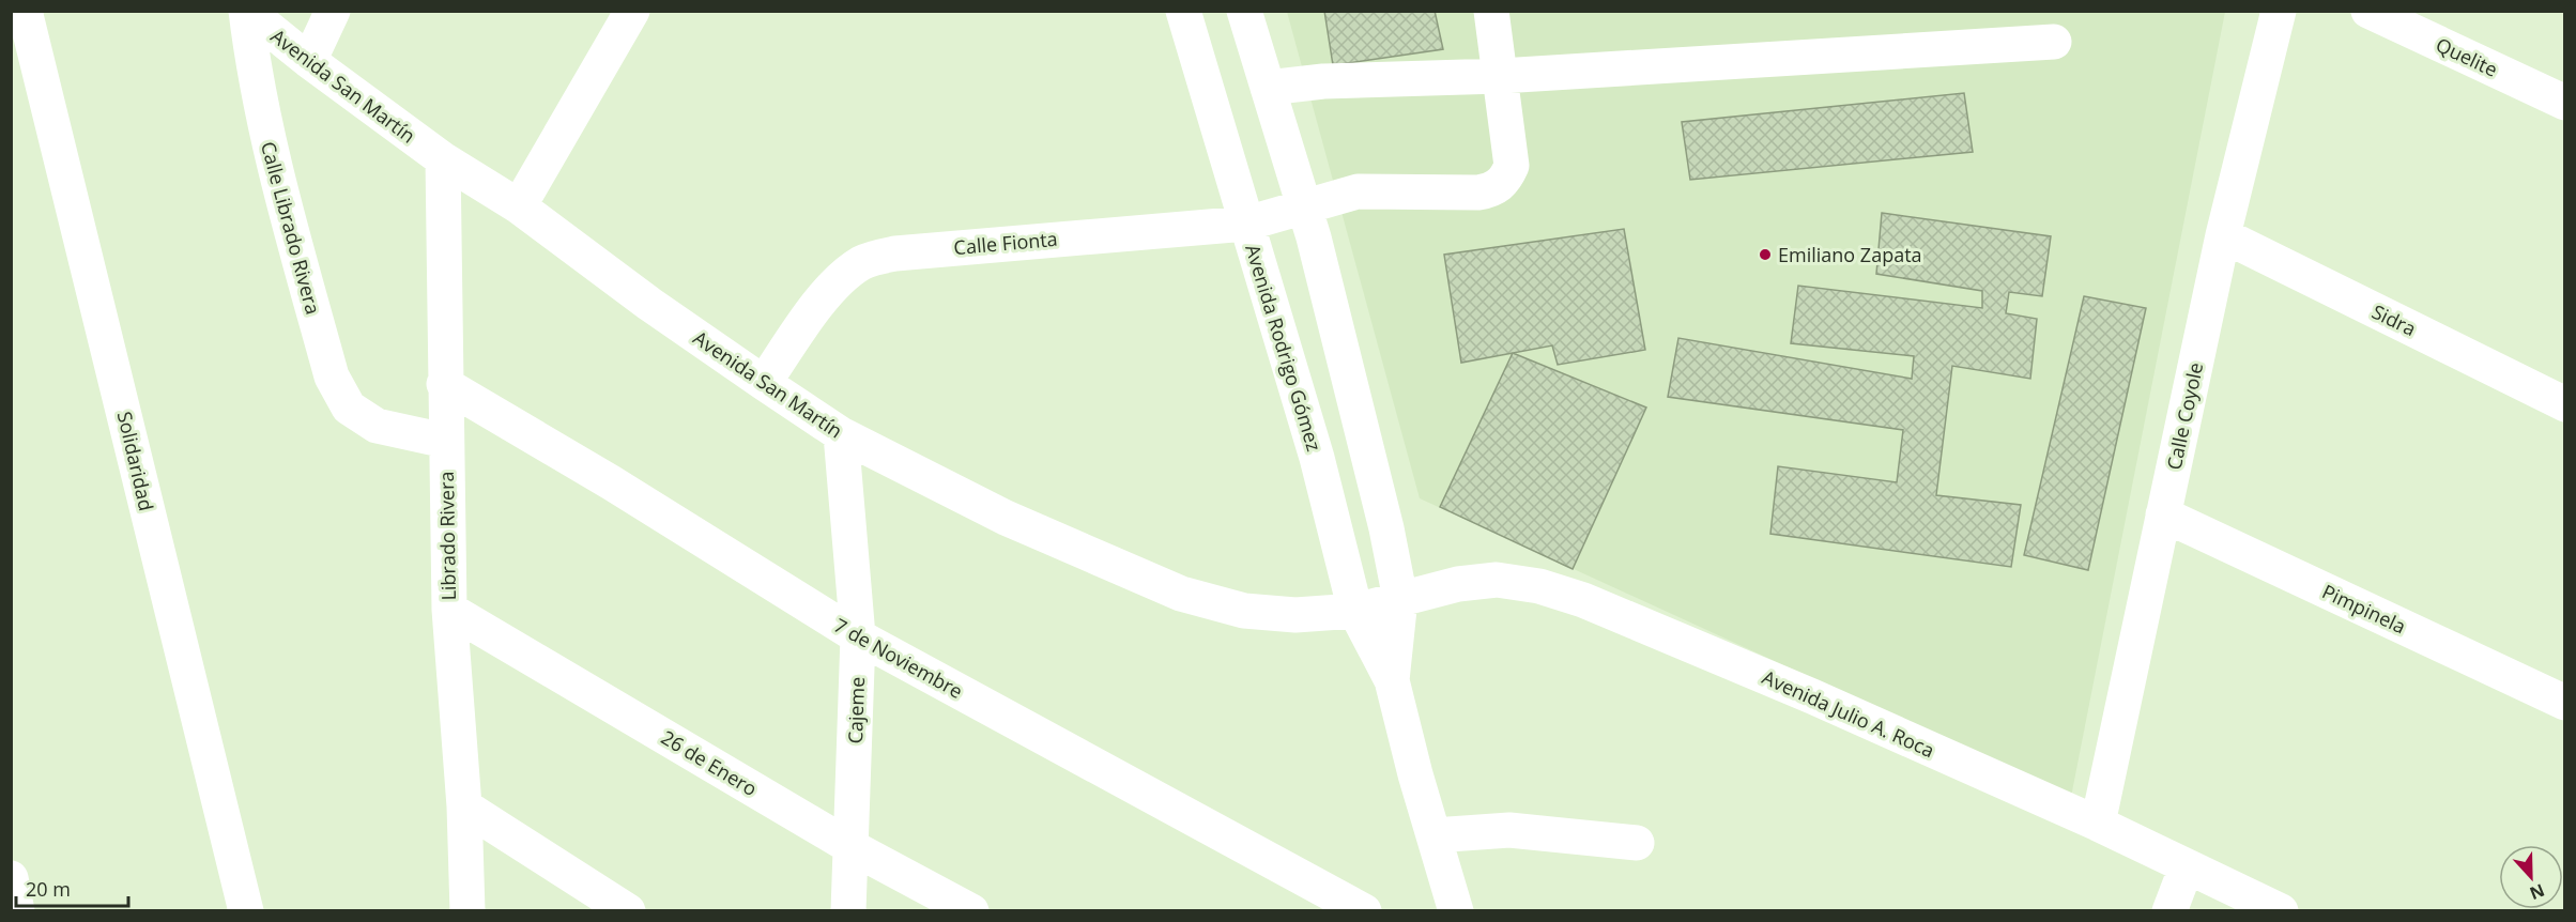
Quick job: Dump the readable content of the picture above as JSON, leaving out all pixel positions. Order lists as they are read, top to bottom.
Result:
{
  "streets": {
    "street": [
      "Quelite",
      "Avenida San Martín",
      "Calle Librado Rivera",
      "Calle Fionta",
      "Sidra",
      "Avenida Rodrigo Gómez",
      "Calle Coyole",
      "Solidaridad",
      "Librado Rivera",
      "Pimpinela",
      "7 de Noviembre",
      "Cajeme",
      "Avenida Julio A. Roca",
      "26 de Enero"
    ]
  },
  "crossings": [
    ["Avenida San Martín", "Calle Librado Rivera"],
    ["Avenida San Martín", "Calle Fionta"],
    ["Avenida San Martín", "Avenida Rodrigo Gómez"],
    ["Avenida San Martín", "Librado Rivera"],
    ["Avenida San Martín", "Cajeme"],
    ["Avenida San Martín", "Avenida Julio A. Roca"],
    ["Calle Librado Rivera", "Librado Rivera"],
    ["Calle Fionta", "Avenida Rodrigo Gómez"],
    ["Sidra", "Calle Coyole"],
    ["Avenida Rodrigo Gómez", "Avenida Julio A. Roca"],
    ["Calle Coyole", "Pimpinela"],
    ["Calle Coyole", "Avenida Julio A. Roca"],
    ["Librado Rivera", "7 de Noviembre"],
    ["Librado Rivera", "26 de Enero"],
    ["7 de Noviembre", "Cajeme"],
    ["Cajeme", "26 de Enero"]
  ],
  "places": ["Emiliano Zapata"],
  "scale_bar": "20 m",
  "north": "bottom"
}
